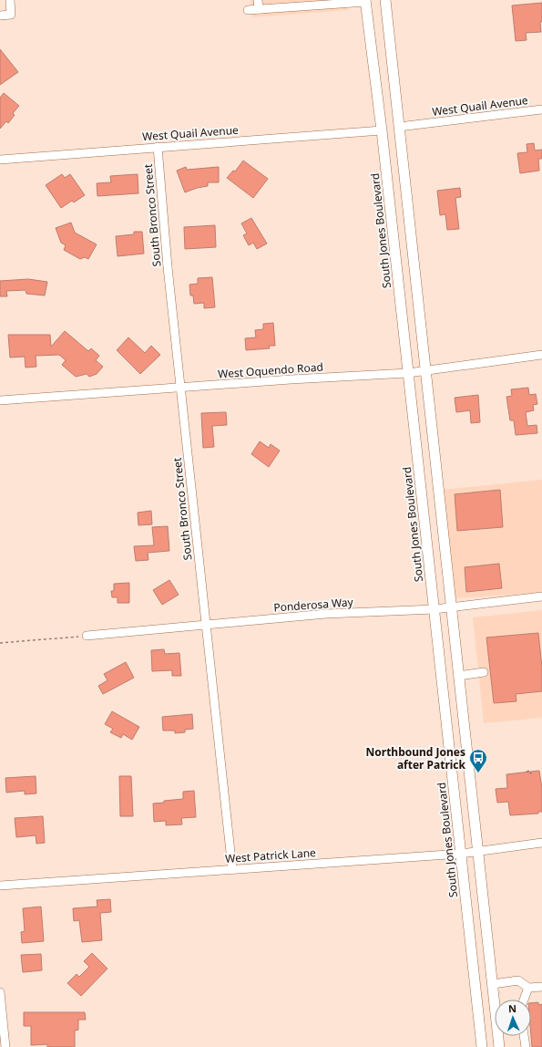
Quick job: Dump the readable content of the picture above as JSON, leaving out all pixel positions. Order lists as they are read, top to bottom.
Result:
{
  "streets": {
    "main road": ["South Jones Boulevard"],
    "street": [
      "West Quail Avenue",
      "South Bronco Street",
      "West Oquendo Road",
      "Ponderosa Way",
      "West Patrick Lane"
    ]
  },
  "crossings": [
    ["West Quail Avenue", "South Bronco Street"],
    ["West Quail Avenue", "South Jones Boulevard"],
    ["South Bronco Street", "West Oquendo Road"],
    ["South Bronco Street", "Ponderosa Way"],
    ["South Bronco Street", "West Patrick Lane"],
    ["South Jones Boulevard", "West Oquendo Road"],
    ["South Jones Boulevard", "Ponderosa Way"],
    ["South Jones Boulevard", "West Patrick Lane"]
  ],
  "places": {
    "bus stop": ["Northbound Jones after Patrick"]
  },
  "north": "top"
}
